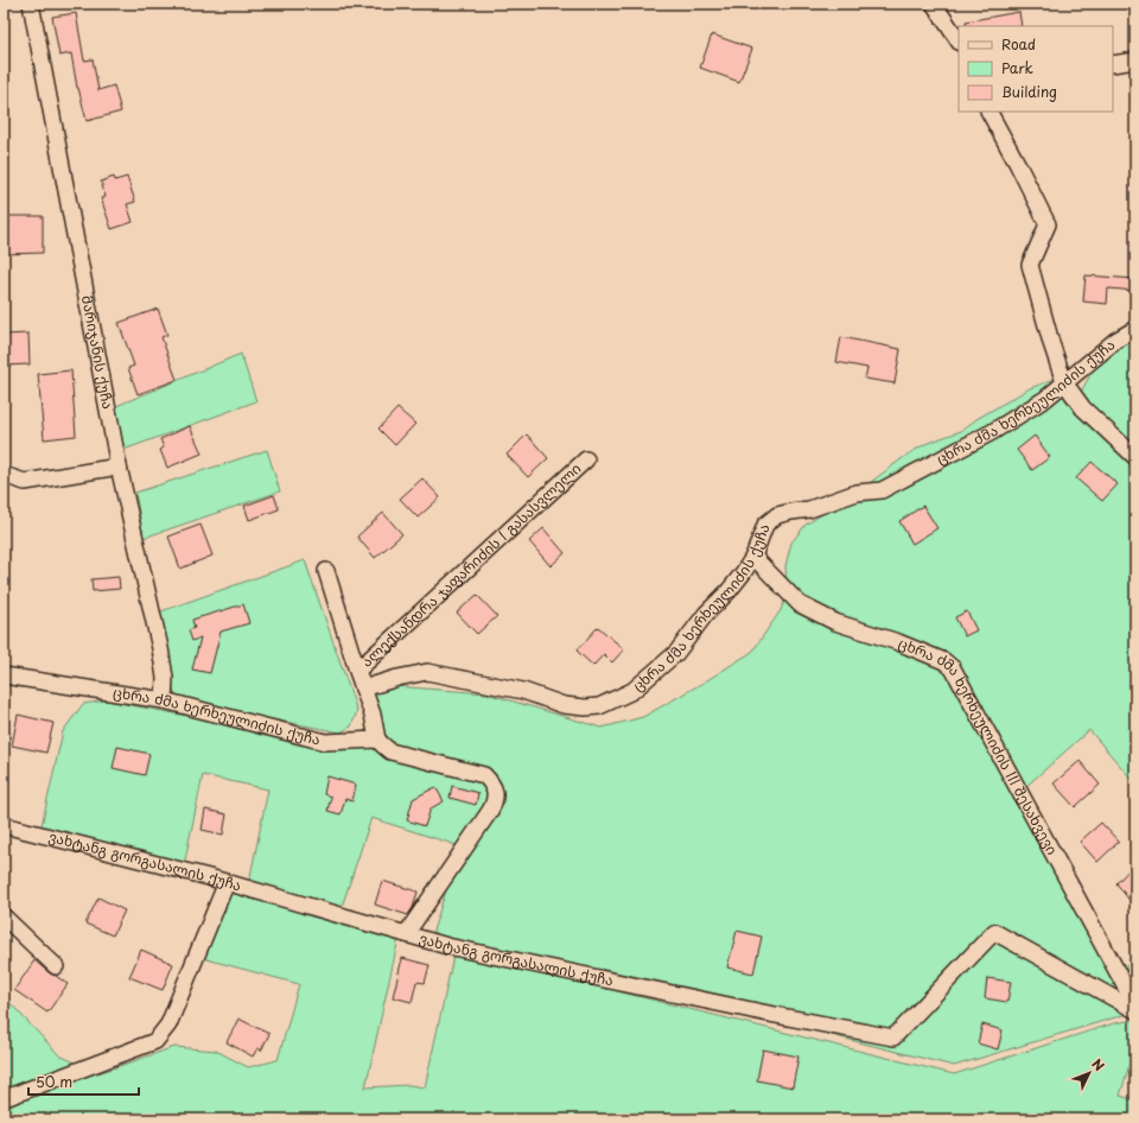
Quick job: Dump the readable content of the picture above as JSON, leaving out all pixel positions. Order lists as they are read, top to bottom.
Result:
{
  "streets": {
    "street": [
      "მარიჯანის ქუჩა",
      "ცხრა ძმა ხერხეულიძის ქუჩა",
      "ალექსანდრა ჯაფარიძის I გასასვლელი",
      "ცხრა ძმა ხერხეულიძის III შესახვევი",
      "ვახტანგ გორგასალის ქუჩა"
    ]
  },
  "crossings": [
    ["მარიჯანის ქუჩა", "ცხრა ძმა ხერხეულიძის ქუჩა"],
    ["ცხრა ძმა ხერხეულიძის ქუჩა", "ცხრა ძმა ხერხეულიძის III შესახვევი"]
  ],
  "legend": ["Road", "Park", "Building"],
  "scale_bar": "50 m",
  "north": "top right"
}
